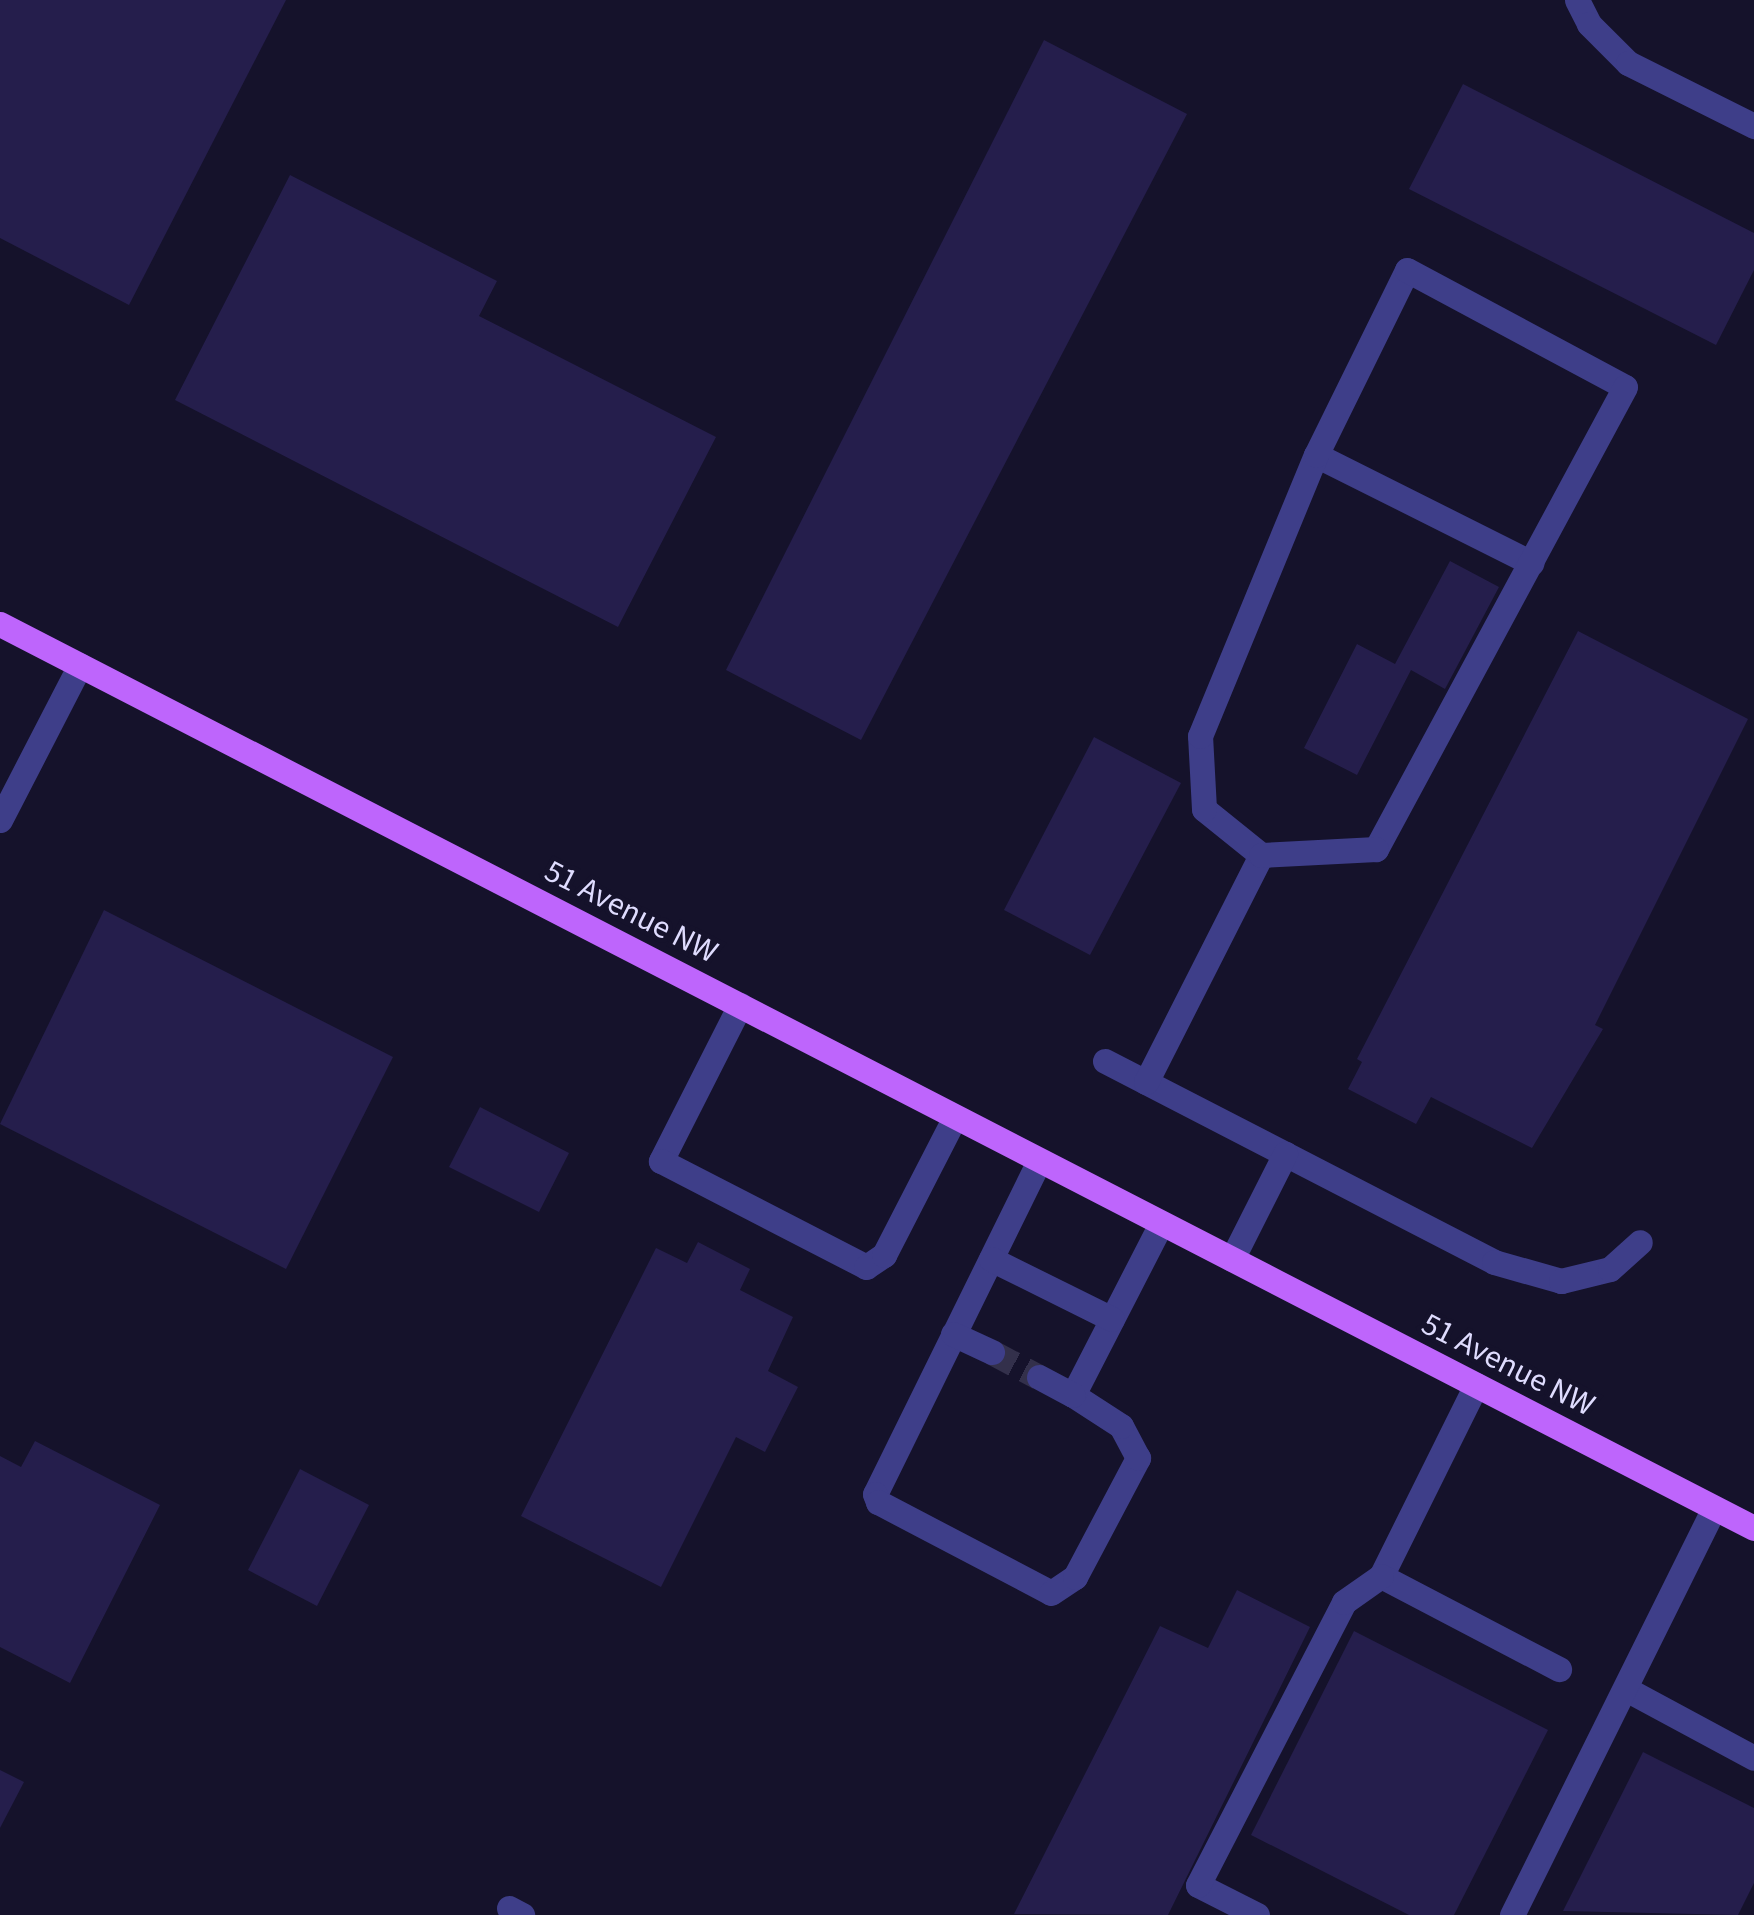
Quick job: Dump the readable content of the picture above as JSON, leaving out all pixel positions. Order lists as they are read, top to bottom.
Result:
{
  "streets": {
    "main road": ["51 Avenue NW"]
  }
}
